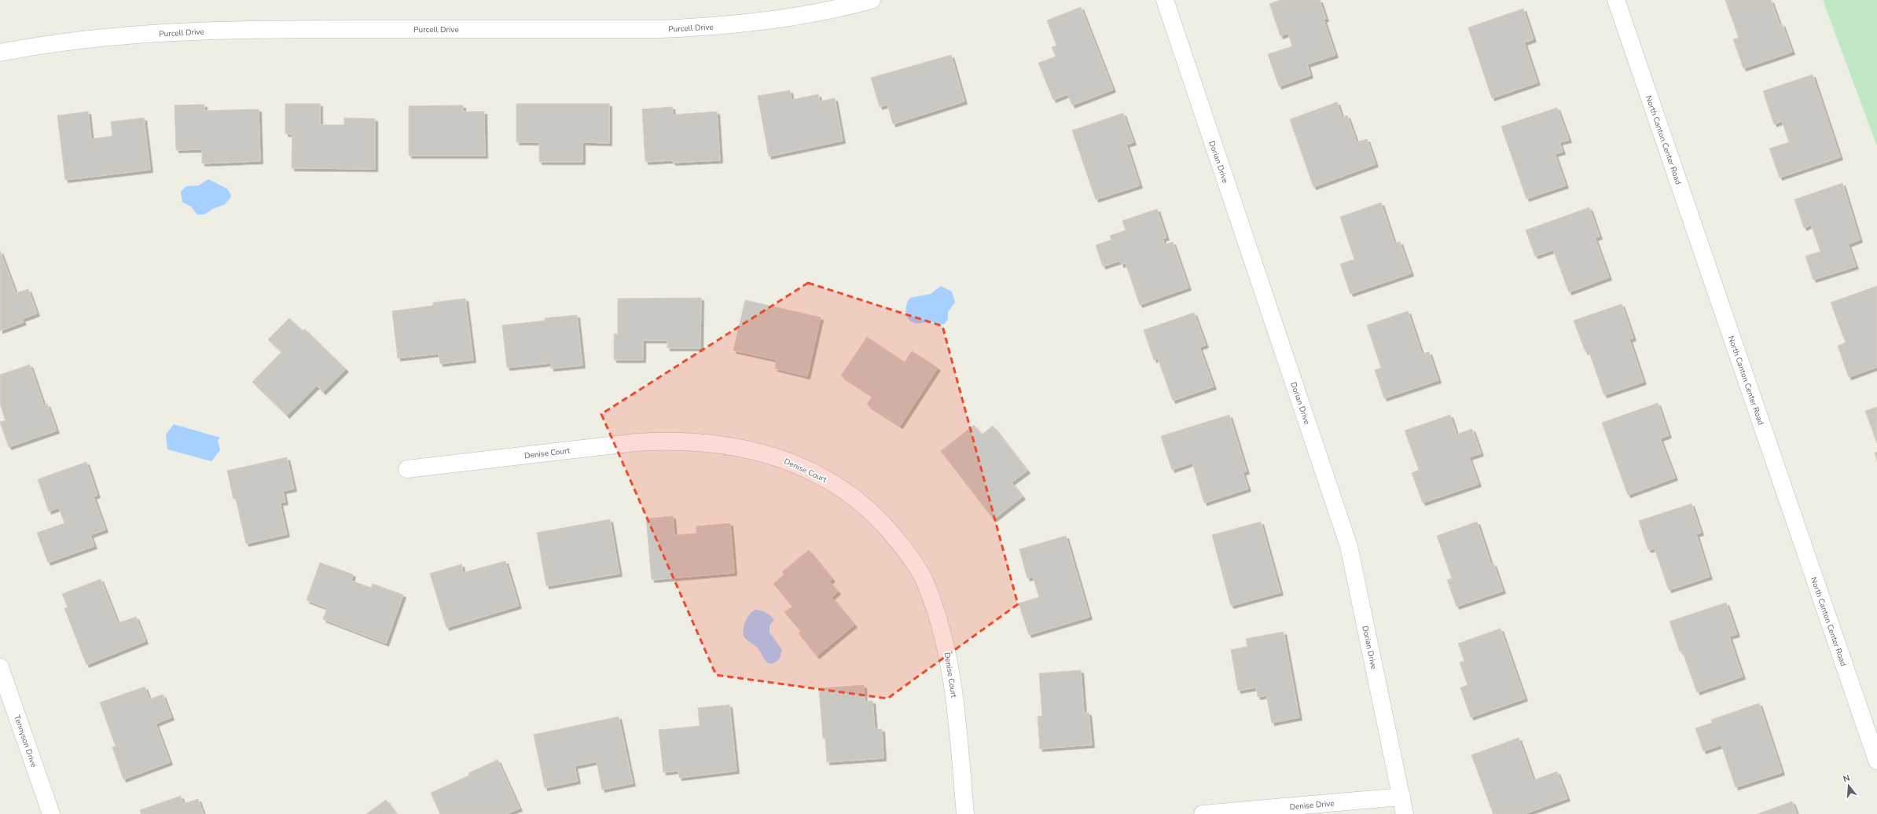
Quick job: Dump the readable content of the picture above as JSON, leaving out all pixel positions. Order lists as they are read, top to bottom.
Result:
{
  "streets": {
    "street": [
      "Purcell Drive",
      "North Canton Center Road",
      "Dorian Drive",
      "Denise Court",
      "Tennyson Drive",
      "Denise Drive"
    ]
  },
  "crossings": [
    ["Dorian Drive", "Denise Drive"]
  ],
  "north": "top"
}
